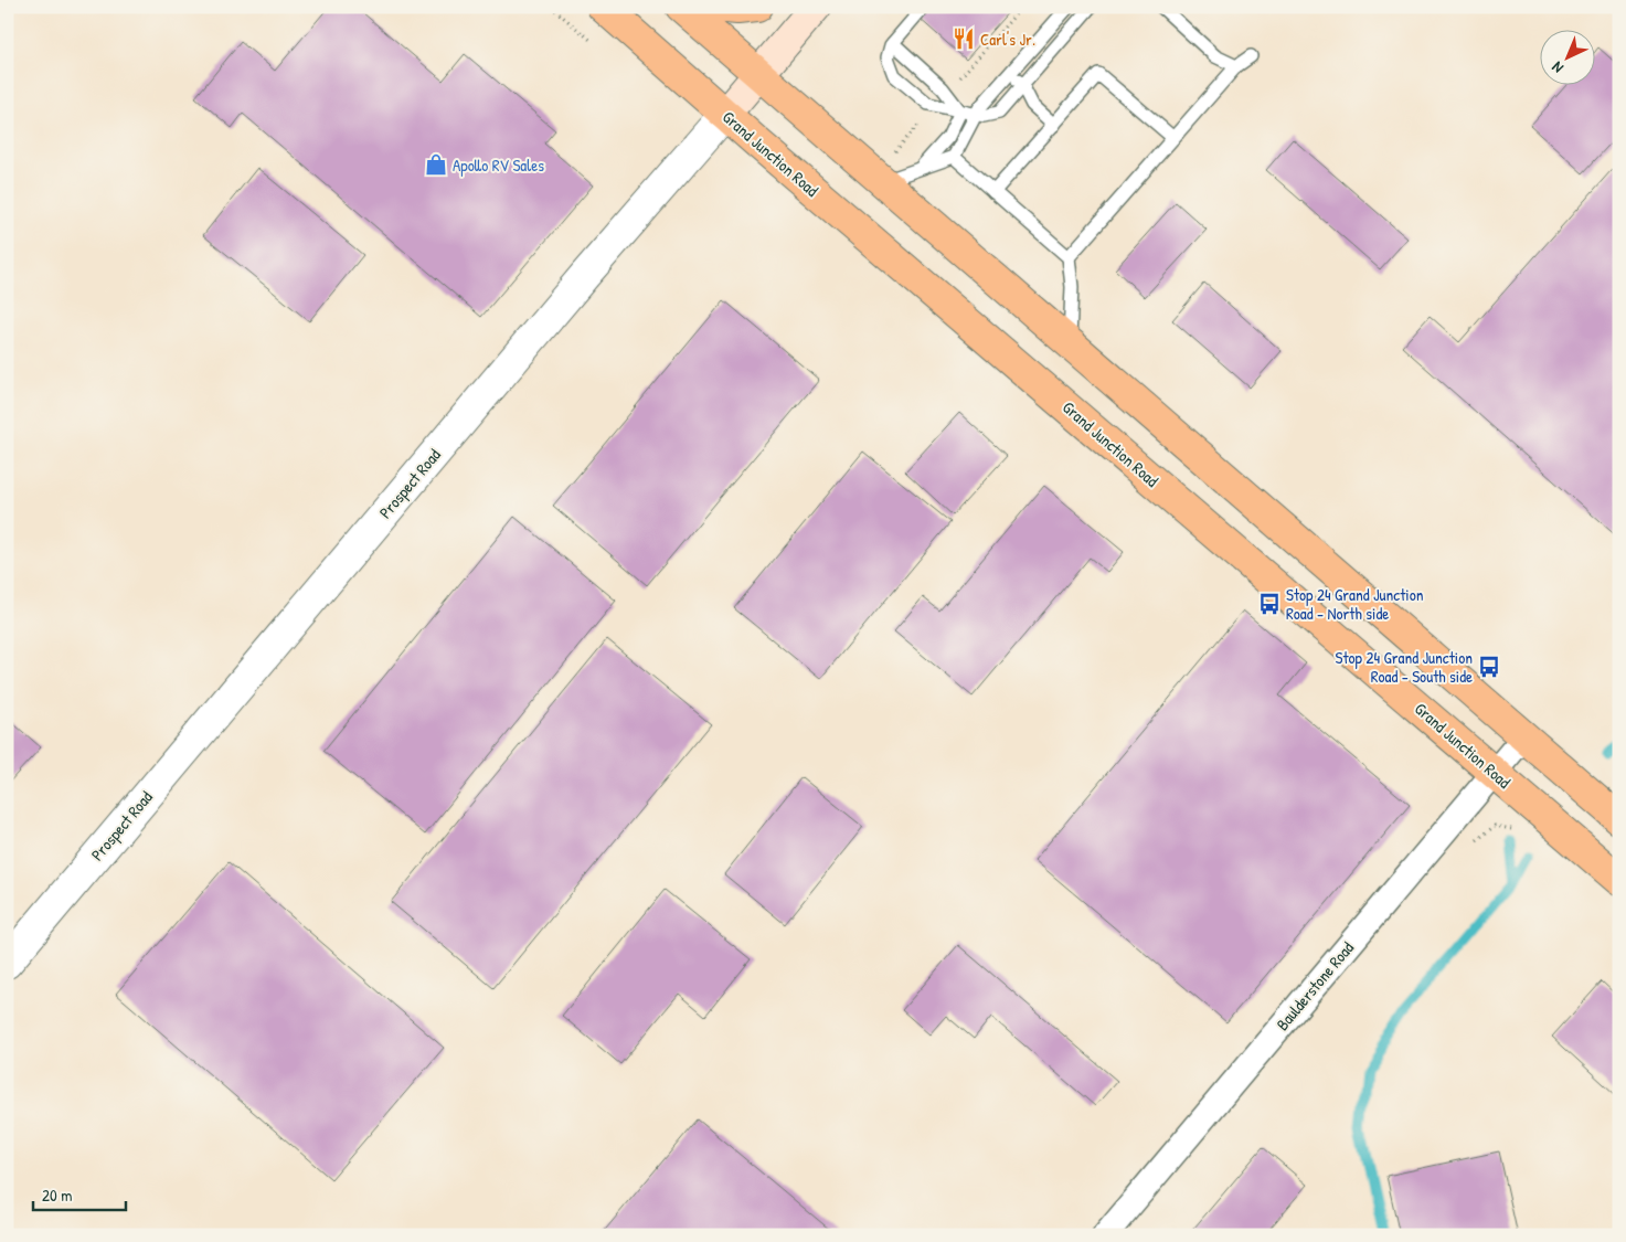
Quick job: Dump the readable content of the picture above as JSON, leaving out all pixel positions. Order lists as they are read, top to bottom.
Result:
{
  "streets": {
    "highway": ["Grand Junction Road"],
    "main road": ["Prospect Road"],
    "street": ["Baulderstone Road"]
  },
  "crossings": [
    ["Grand Junction Road", "Prospect Road"],
    ["Grand Junction Road", "Baulderstone Road"]
  ],
  "places": {
    "restaurant": ["Carl's Jr."],
    "shop": ["Apollo RV Sales"],
    "bus stop": ["Stop 24 Grand Junction Road - North side", "Stop 24 Grand Junction Road - South side"]
  },
  "scale_bar": "20 m",
  "north": "bottom left"
}
